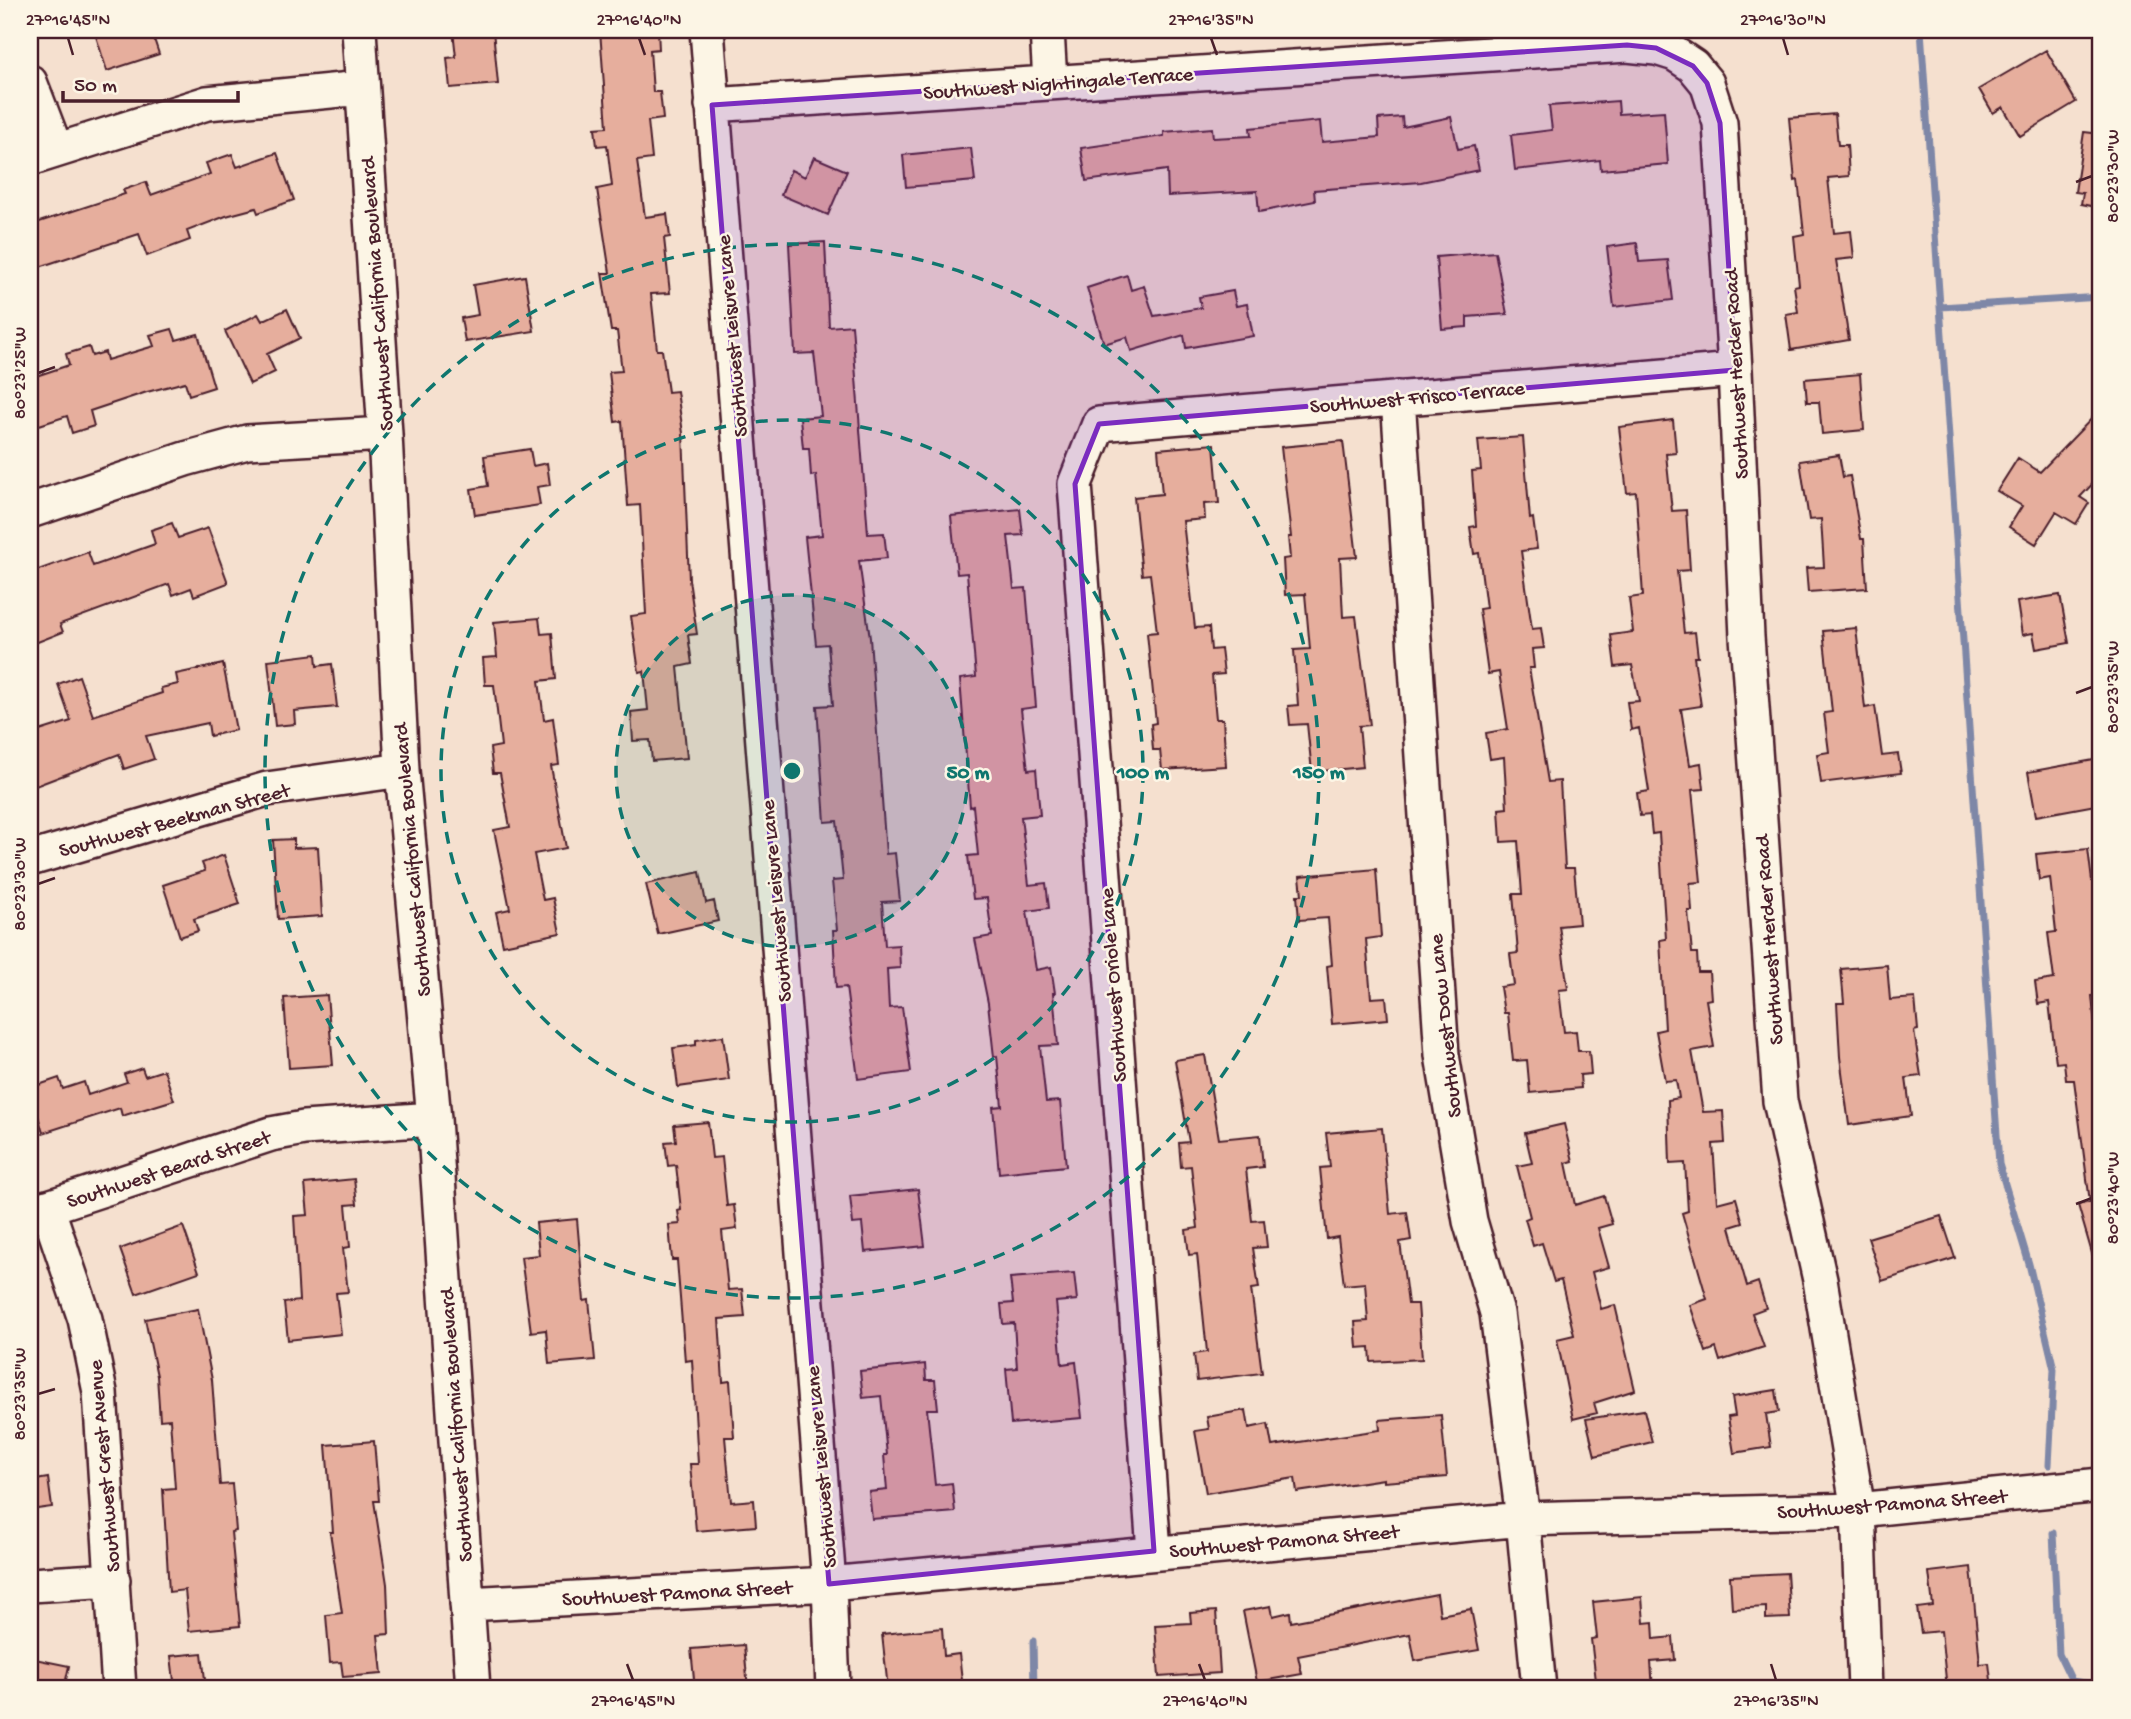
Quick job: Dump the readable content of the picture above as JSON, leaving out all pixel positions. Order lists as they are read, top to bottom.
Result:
{
  "streets": {
    "street": [
      "Southwest Nightingale Terrace",
      "Southwest California Boulevard",
      "Southwest Leisure Lane",
      "Southwest Herder Road",
      "Southwest Frisco Terrace",
      "Southwest Beekman Street",
      "Southwest Oriole Lane",
      "Southwest Dow Lane",
      "Southwest Beard Street",
      "Southwest Crest Avenue",
      "Southwest Pamona Street"
    ]
  },
  "crossings": [
    ["Southwest Nightingale Terrace", "Southwest Leisure Lane"],
    ["Southwest Nightingale Terrace", "Southwest Herder Road"],
    ["Southwest California Boulevard", "Southwest Beekman Street"],
    ["Southwest California Boulevard", "Southwest Beard Street"],
    ["Southwest California Boulevard", "Southwest Pamona Street"],
    ["Southwest Leisure Lane", "Southwest Pamona Street"],
    ["Southwest Herder Road", "Southwest Frisco Terrace"],
    ["Southwest Herder Road", "Southwest Pamona Street"],
    ["Southwest Frisco Terrace", "Southwest Oriole Lane"],
    ["Southwest Frisco Terrace", "Southwest Dow Lane"],
    ["Southwest Oriole Lane", "Southwest Pamona Street"],
    ["Southwest Dow Lane", "Southwest Pamona Street"],
    ["Southwest Beard Street", "Southwest Crest Avenue"]
  ],
  "scale_bar": "50 m",
  "coordinates": [
    "27°16'45\"N",
    "27°16'40\"N",
    "27°16'35\"N",
    "27°16'30\"N",
    "80°23'30\"W",
    "80°23'25\"W",
    "80°23'35\"W",
    "80°23'40\"W"
  ],
  "rings": ["50 m", "100 m", "150 m"]
}
